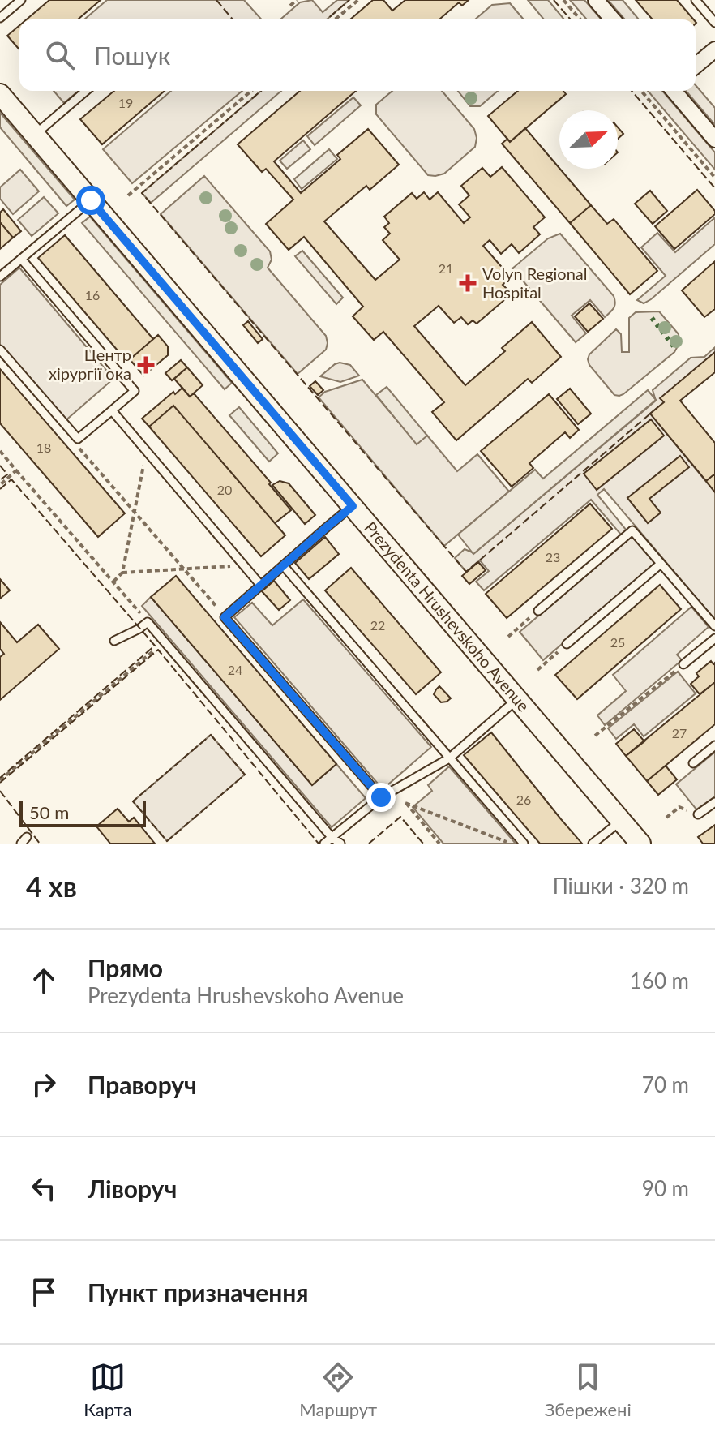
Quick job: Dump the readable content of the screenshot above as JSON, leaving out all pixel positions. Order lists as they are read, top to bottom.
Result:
{
  "streets": {
    "street": ["Prezydenta Hrushevskoho Avenue"]
  },
  "places": {
    "health": ["Volyn Regional Hospital", "Центр хірургії ока"]
  },
  "house_numbers": [
    "19",
    "21",
    "16",
    "18",
    "20",
    "23",
    "22",
    "25",
    "24",
    "27",
    "26"
  ],
  "scale_bar": "50 m",
  "north": "top right",
  "page": {
    "search": "Пошук",
    "scale": "50 m",
    "heading": ["4 хв", "Пішки · 320 m"],
    "list": [
      ["Прямо", "Prezydenta Hrushevskoho Avenue", "160 m"],
      ["Праворуч", "70 m"],
      ["Ліворуч", "90 m"],
      "Пункт призначення"
    ],
    "nav": ["Карта", "Маршрут", "Збережені"]
  }
}
